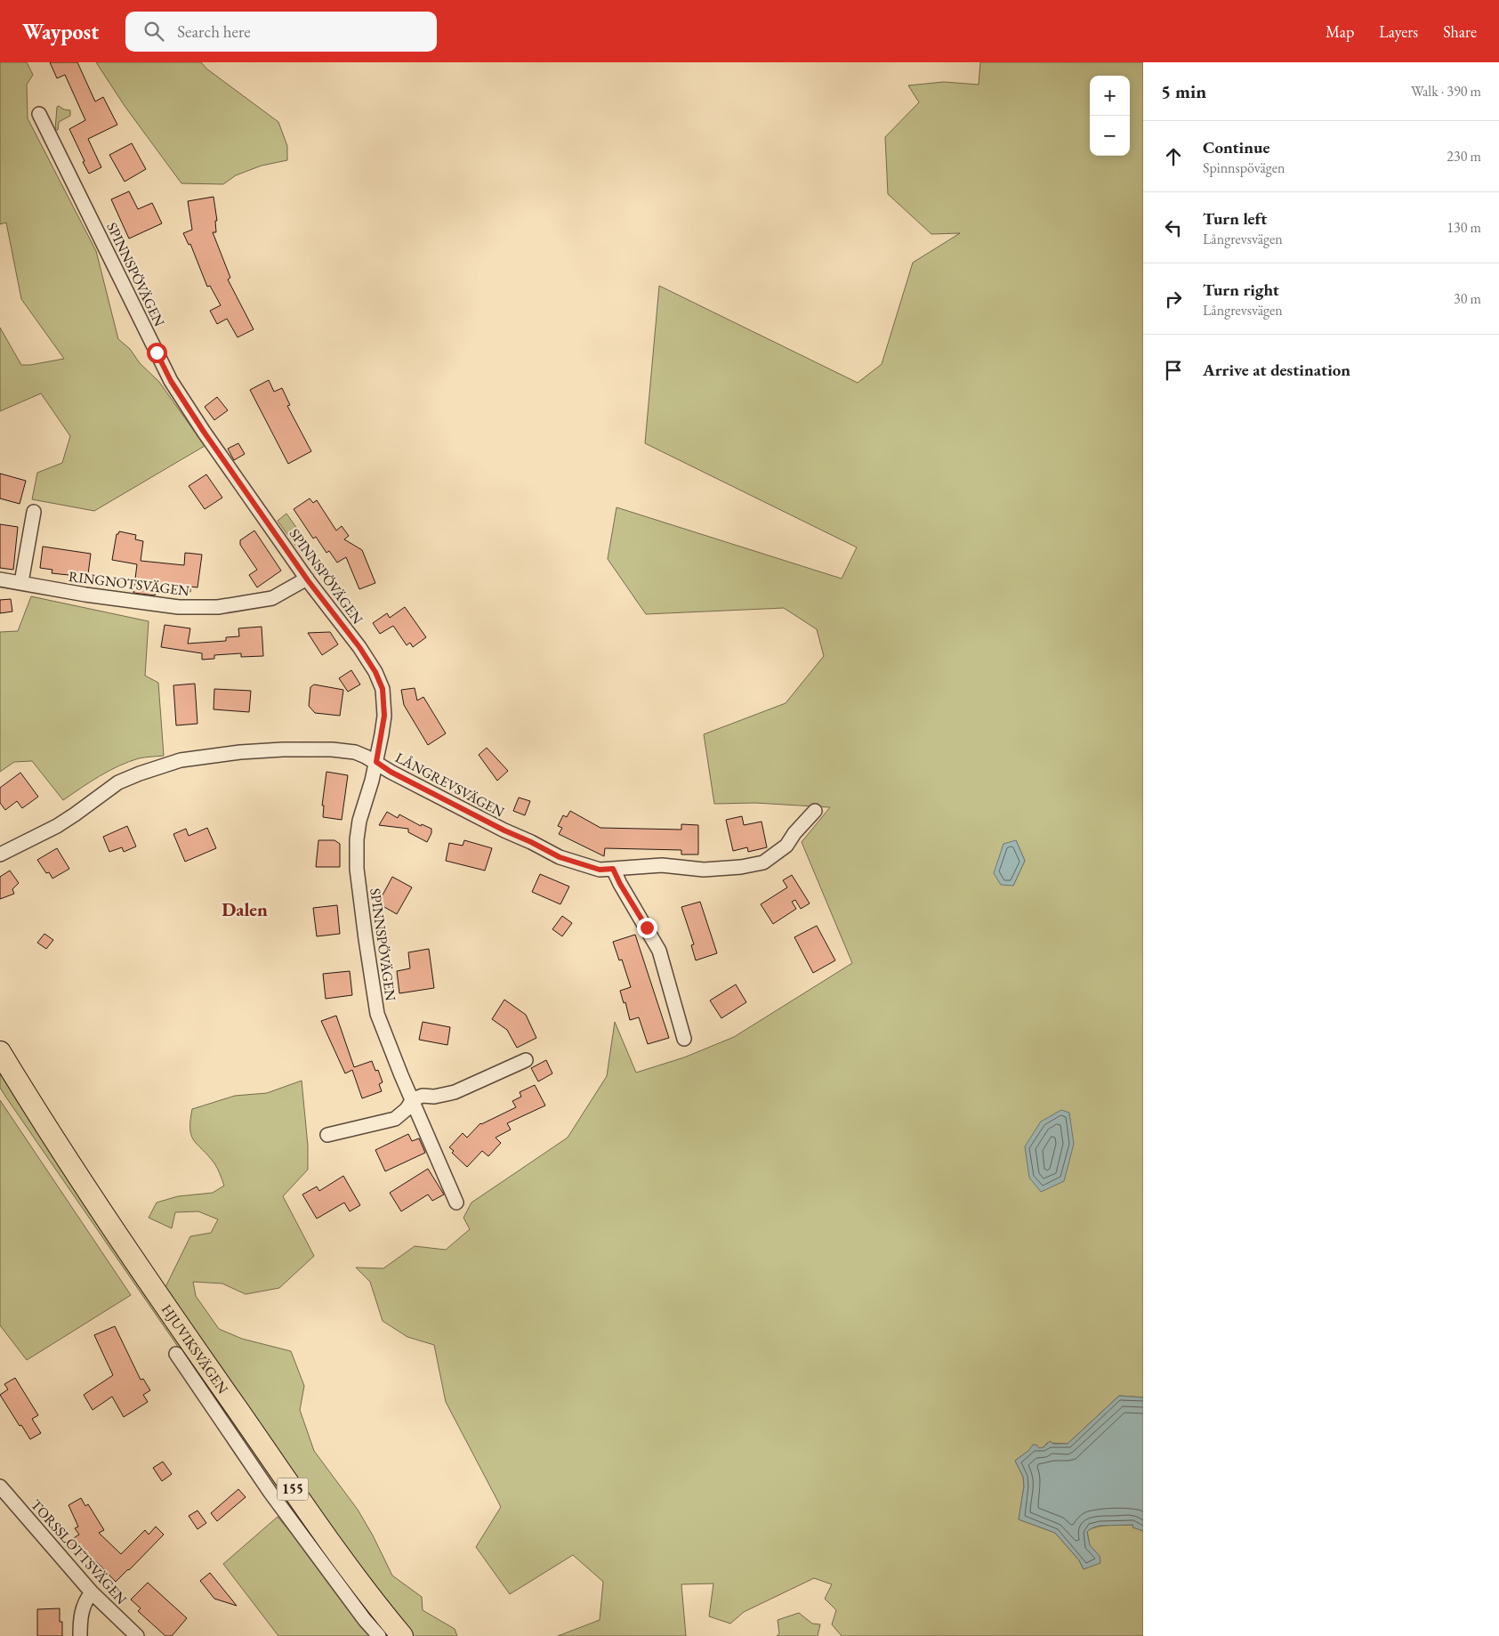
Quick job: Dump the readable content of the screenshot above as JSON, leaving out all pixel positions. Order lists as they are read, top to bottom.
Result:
{
  "streets": {
    "main road": ["HJUVIKSVÄGEN", "155"],
    "street": [
      "SPINNSPÖVÄGEN",
      "RINGNOTSVÄGEN",
      "LÅNGREVSVÄGEN",
      "TORSSLOTTSVÄGEN"
    ]
  },
  "crossings": [
    ["SPINNSPÖVÄGEN", "RINGNOTSVÄGEN"],
    ["SPINNSPÖVÄGEN", "LÅNGREVSVÄGEN"]
  ],
  "districts": ["Dalen"],
  "page": {
    "header": "Waypost",
    "search": "Search here",
    "nav": ["Map", "Layers", "Share"],
    "heading": ["5 min", "Walk · 390 m"],
    "map_buttons": ["+", "−"],
    "list": [
      ["Continue", "Spinnspövägen", "230 m"],
      ["Turn left", "Långrevsvägen", "130 m"],
      ["Turn right", "Långrevsvägen", "30 m"],
      "Arrive at destination"
    ]
  }
}
